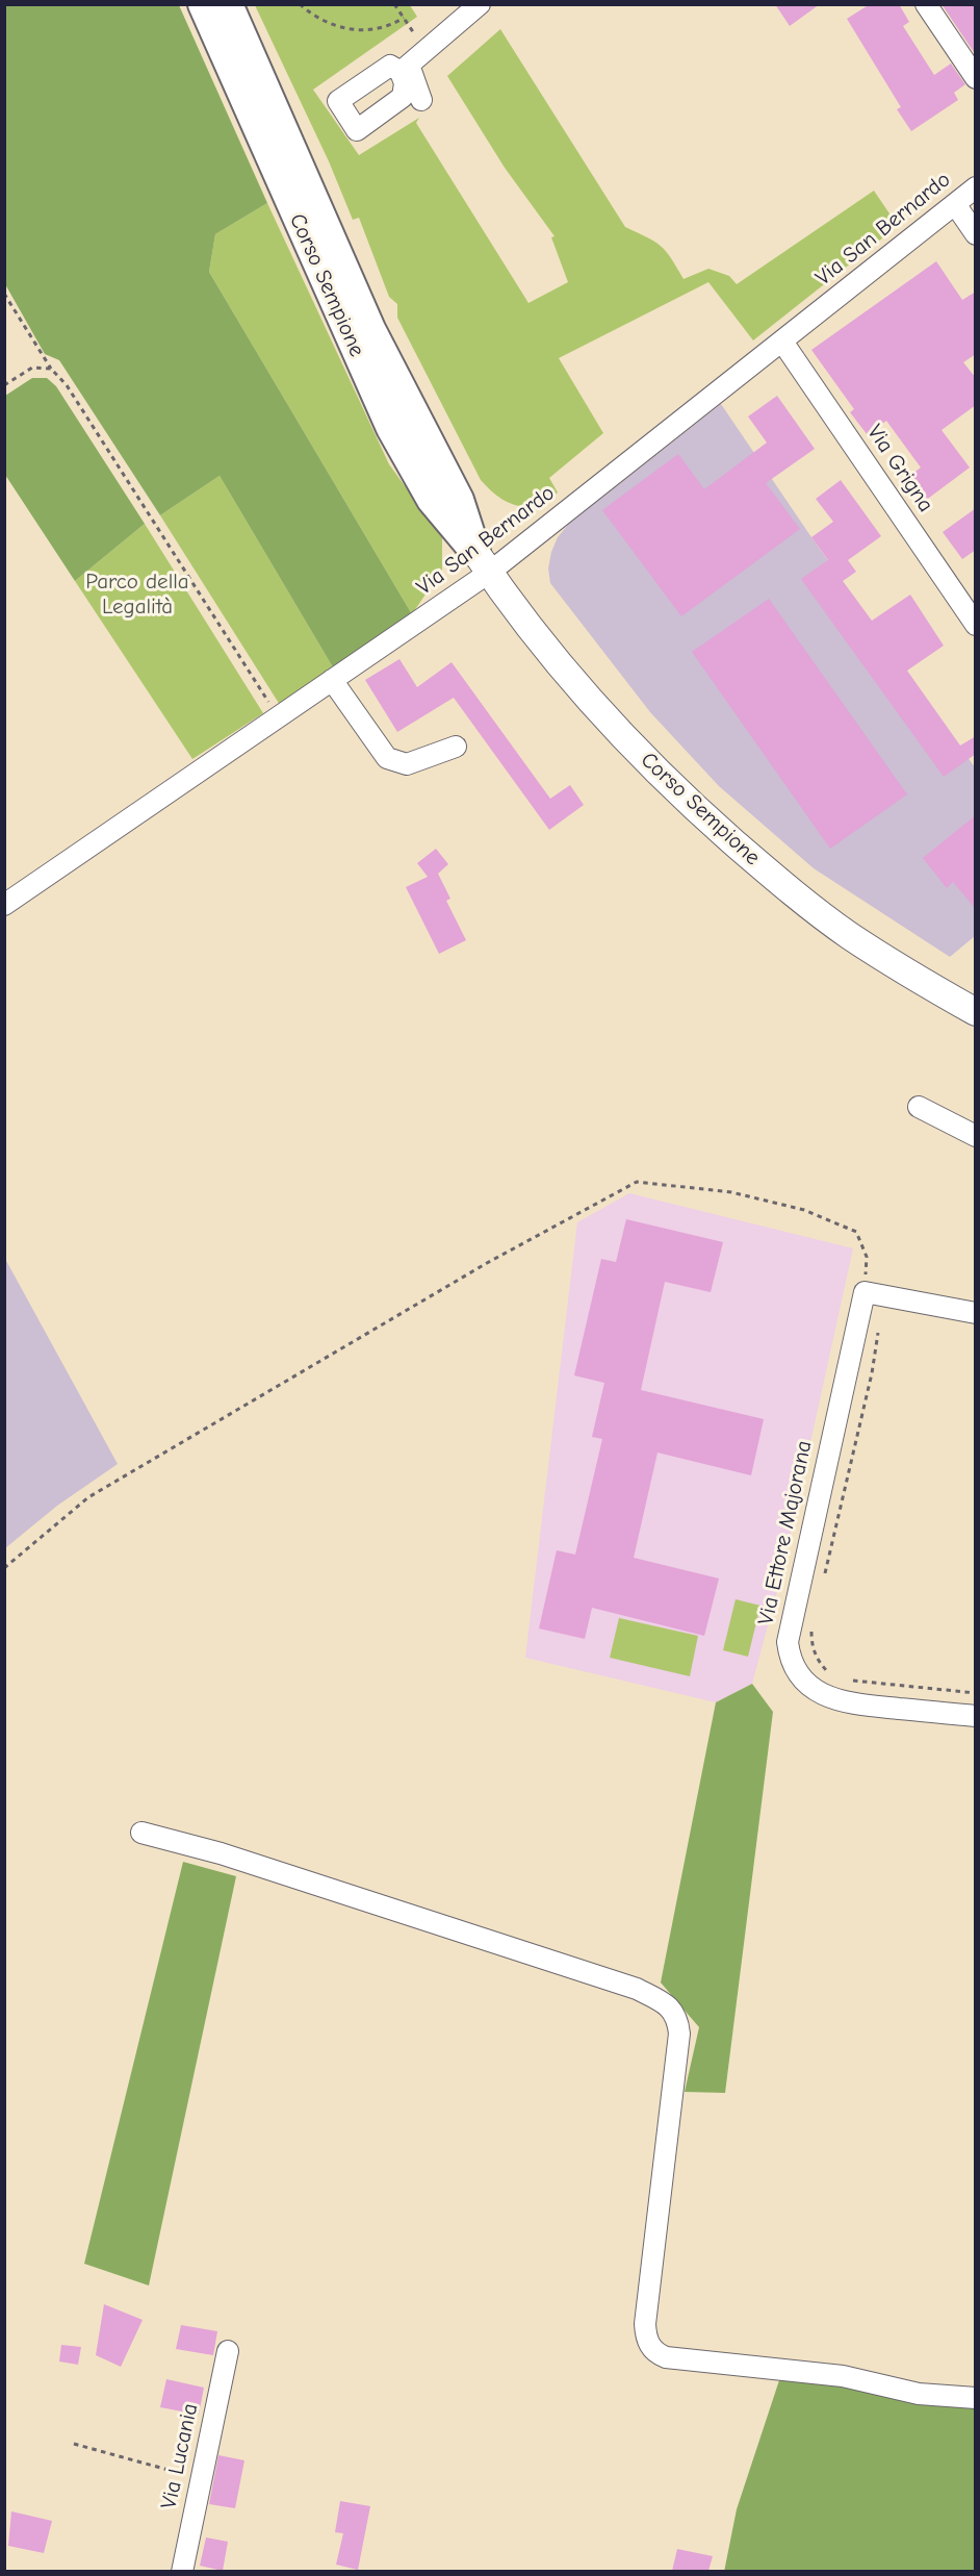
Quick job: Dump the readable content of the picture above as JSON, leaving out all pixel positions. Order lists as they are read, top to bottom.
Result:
{
  "streets": {
    "highway": ["Corso Sempione"],
    "street": [
      "Via San Bernardo",
      "Via Grigna",
      "Via Ettore Majorana",
      "Via Lucania"
    ]
  },
  "crossings": [
    ["Via San Bernardo", "Corso Sempione"],
    ["Via San Bernardo", "Via Grigna"]
  ],
  "parks": ["Parco della Legalità"]
}
